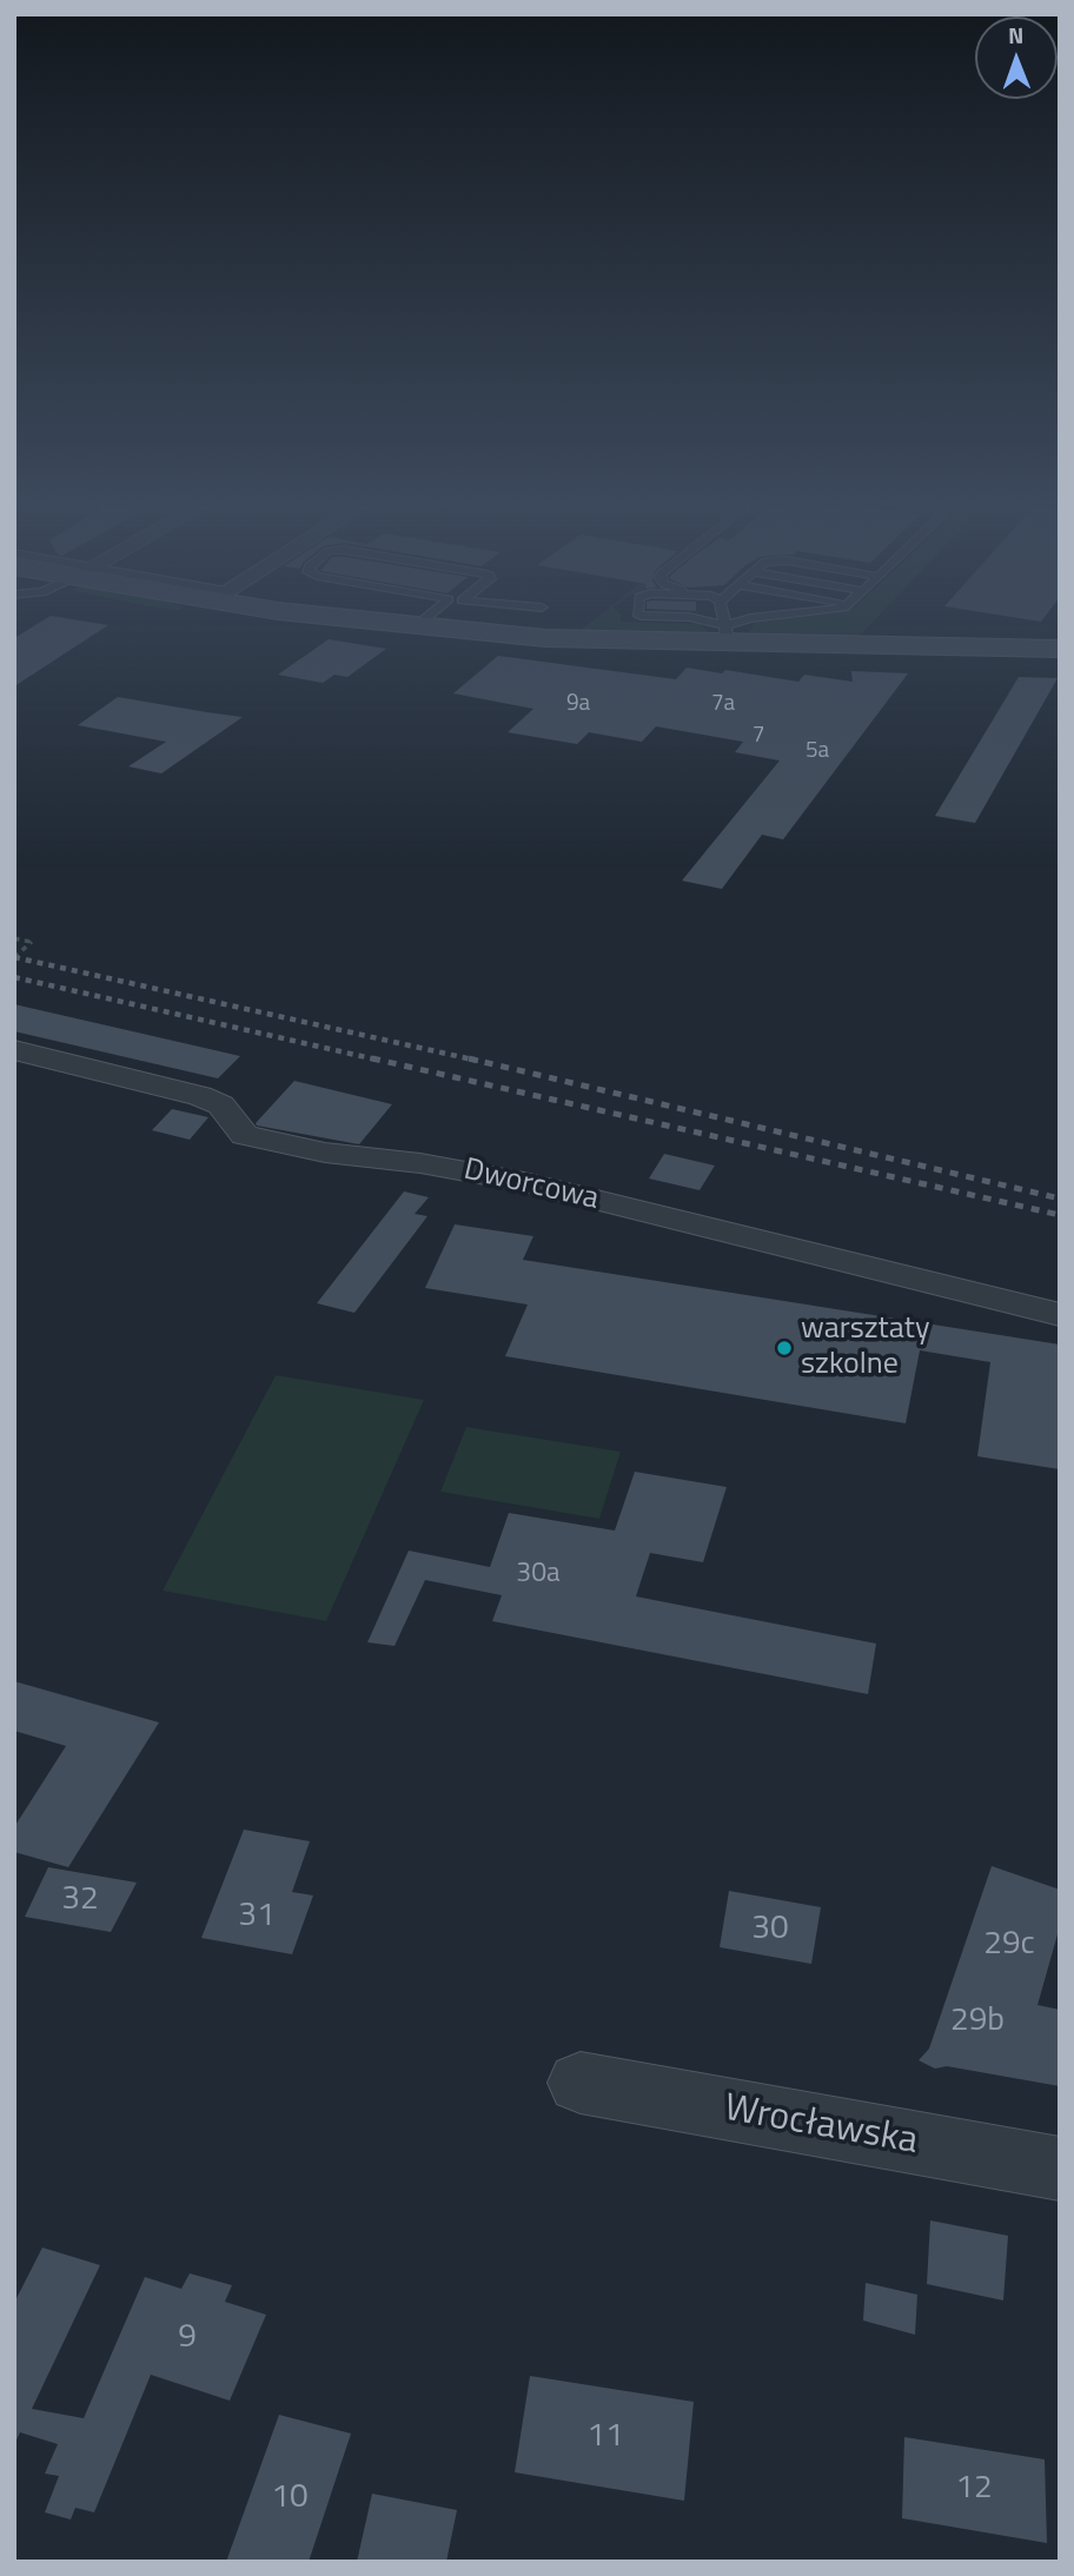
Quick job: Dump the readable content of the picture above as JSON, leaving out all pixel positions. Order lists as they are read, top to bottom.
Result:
{
  "streets": {
    "street": ["Dworcowa", "Wrocławska"]
  },
  "places": ["warsztaty szkolne"],
  "house_numbers": [
    "9a",
    "7a",
    "7",
    "5a",
    "30a",
    "32",
    "31",
    "30",
    "29c",
    "29b",
    "9",
    "11",
    "12",
    "10"
  ],
  "north": "top"
}
